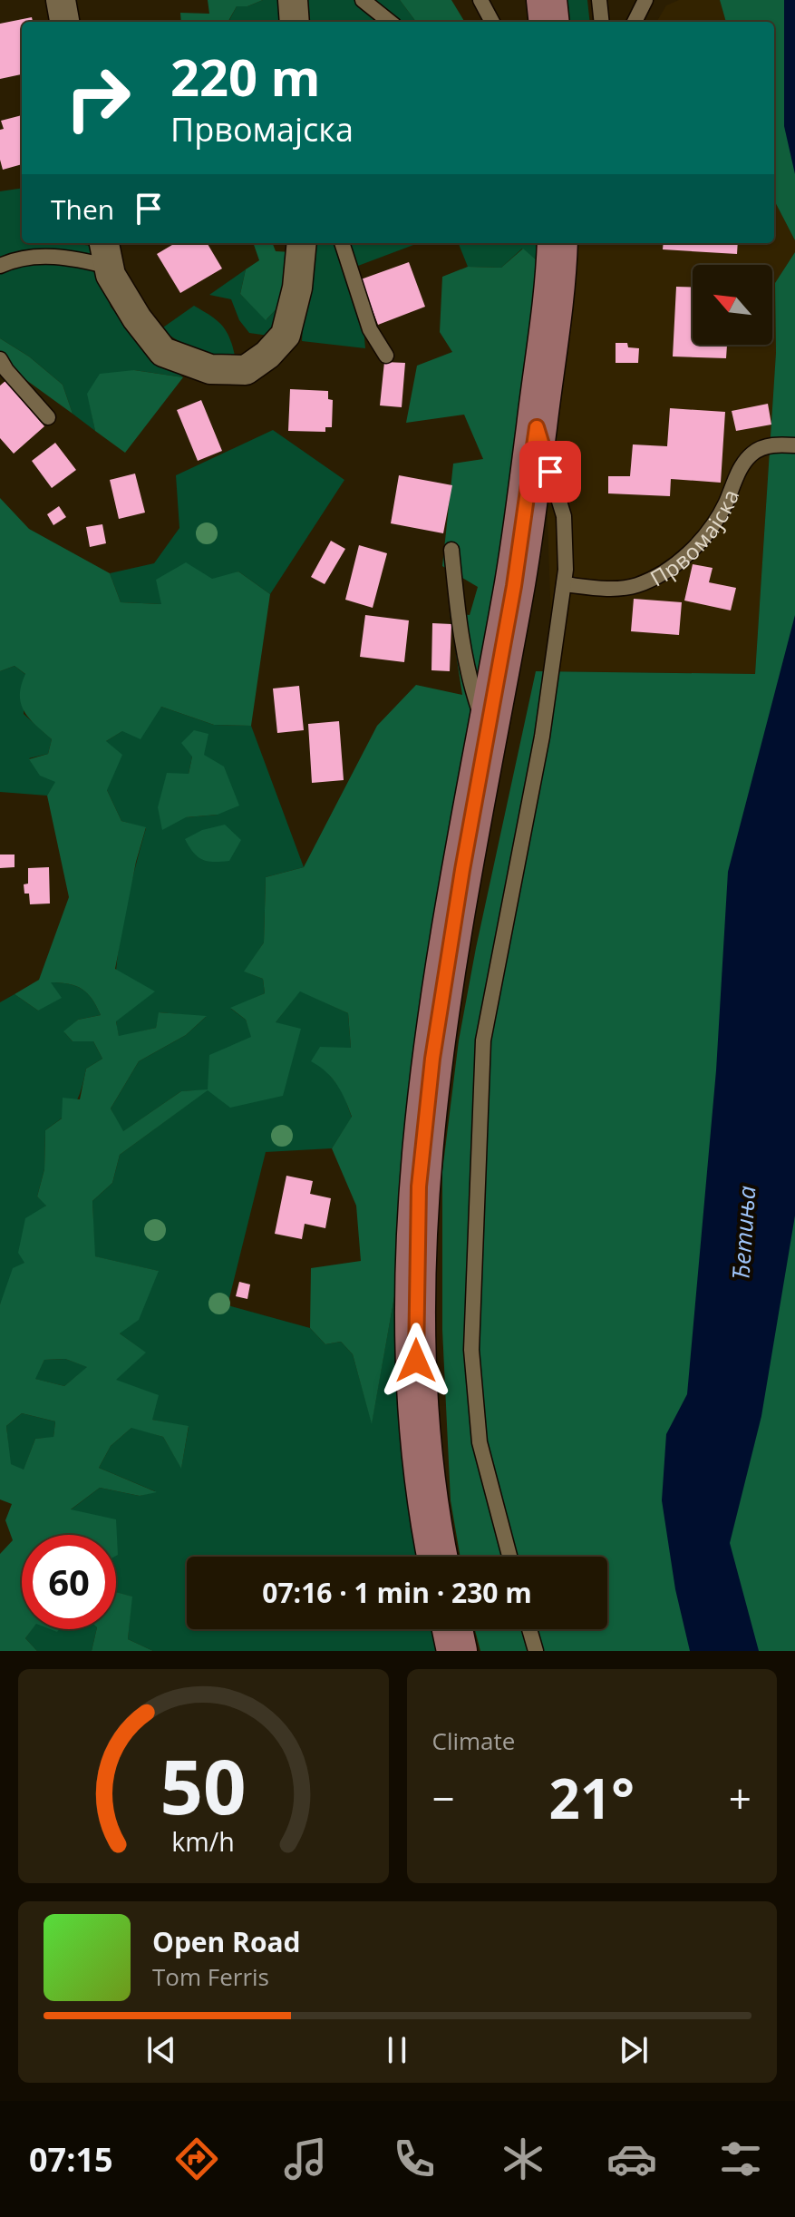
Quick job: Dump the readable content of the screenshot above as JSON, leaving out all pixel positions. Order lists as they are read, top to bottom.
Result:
{
  "streets": {
    "lane": ["Првомајска"]
  },
  "water": ["Ђетиња"],
  "north": "top left",
  "page": {
    "turn": ["220 m", "Првомајска"],
    "then": "Then",
    "limit": "60",
    "trip": "07:16 · 1 min · 230 m",
    "tile": "Climate",
    "heat": ["−", "21°", "+"],
    "song": ["Open Road", "Tom Ferris"],
    "tabs": "07:15",
    "gauge": ["50", "km/h"]
  }
}
